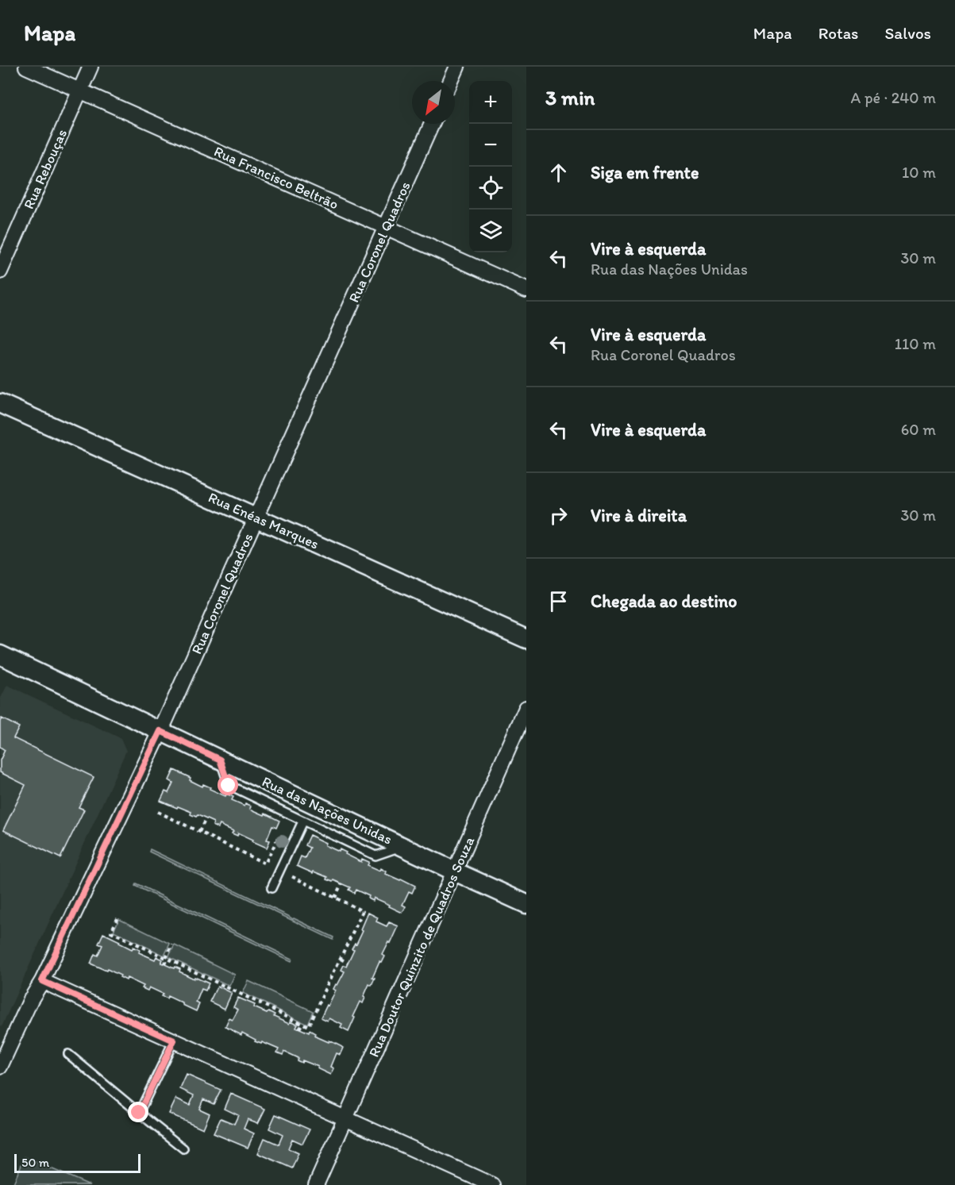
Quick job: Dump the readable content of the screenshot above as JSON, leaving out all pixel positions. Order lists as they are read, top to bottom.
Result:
{
  "streets": {
    "street": [
      "Rua Rebouças",
      "Rua Francisco Beltrão",
      "Rua Coronel Quadros",
      "Rua Enéas Marques",
      "Rua das Nações Unidas",
      "Rua Doutor Quinzito de Quadros Souza"
    ]
  },
  "crossings": [
    ["Rua Rebouças", "Rua Francisco Beltrão"],
    ["Rua Francisco Beltrão", "Rua Coronel Quadros"],
    ["Rua Coronel Quadros", "Rua Enéas Marques"],
    ["Rua Coronel Quadros", "Rua das Nações Unidas"],
    ["Rua das Nações Unidas", "Rua Doutor Quinzito de Quadros Souza"]
  ],
  "scale_bar": "50 m",
  "north": "bottom left",
  "page": {
    "header": "Mapa",
    "nav": ["Mapa", "Rotas", "Salvos"],
    "heading": ["3 min", "A pé · 240 m"],
    "map_buttons": ["+", "−"],
    "list": [
      ["Siga em frente", "10 m"],
      ["Vire à esquerda", "Rua das Nações Unidas", "30 m"],
      ["Vire à esquerda", "Rua Coronel Quadros", "110 m"],
      ["Vire à esquerda", "60 m"],
      ["Vire à direita", "30 m"],
      "Chegada ao destino"
    ],
    "scale": "50 m"
  }
}
